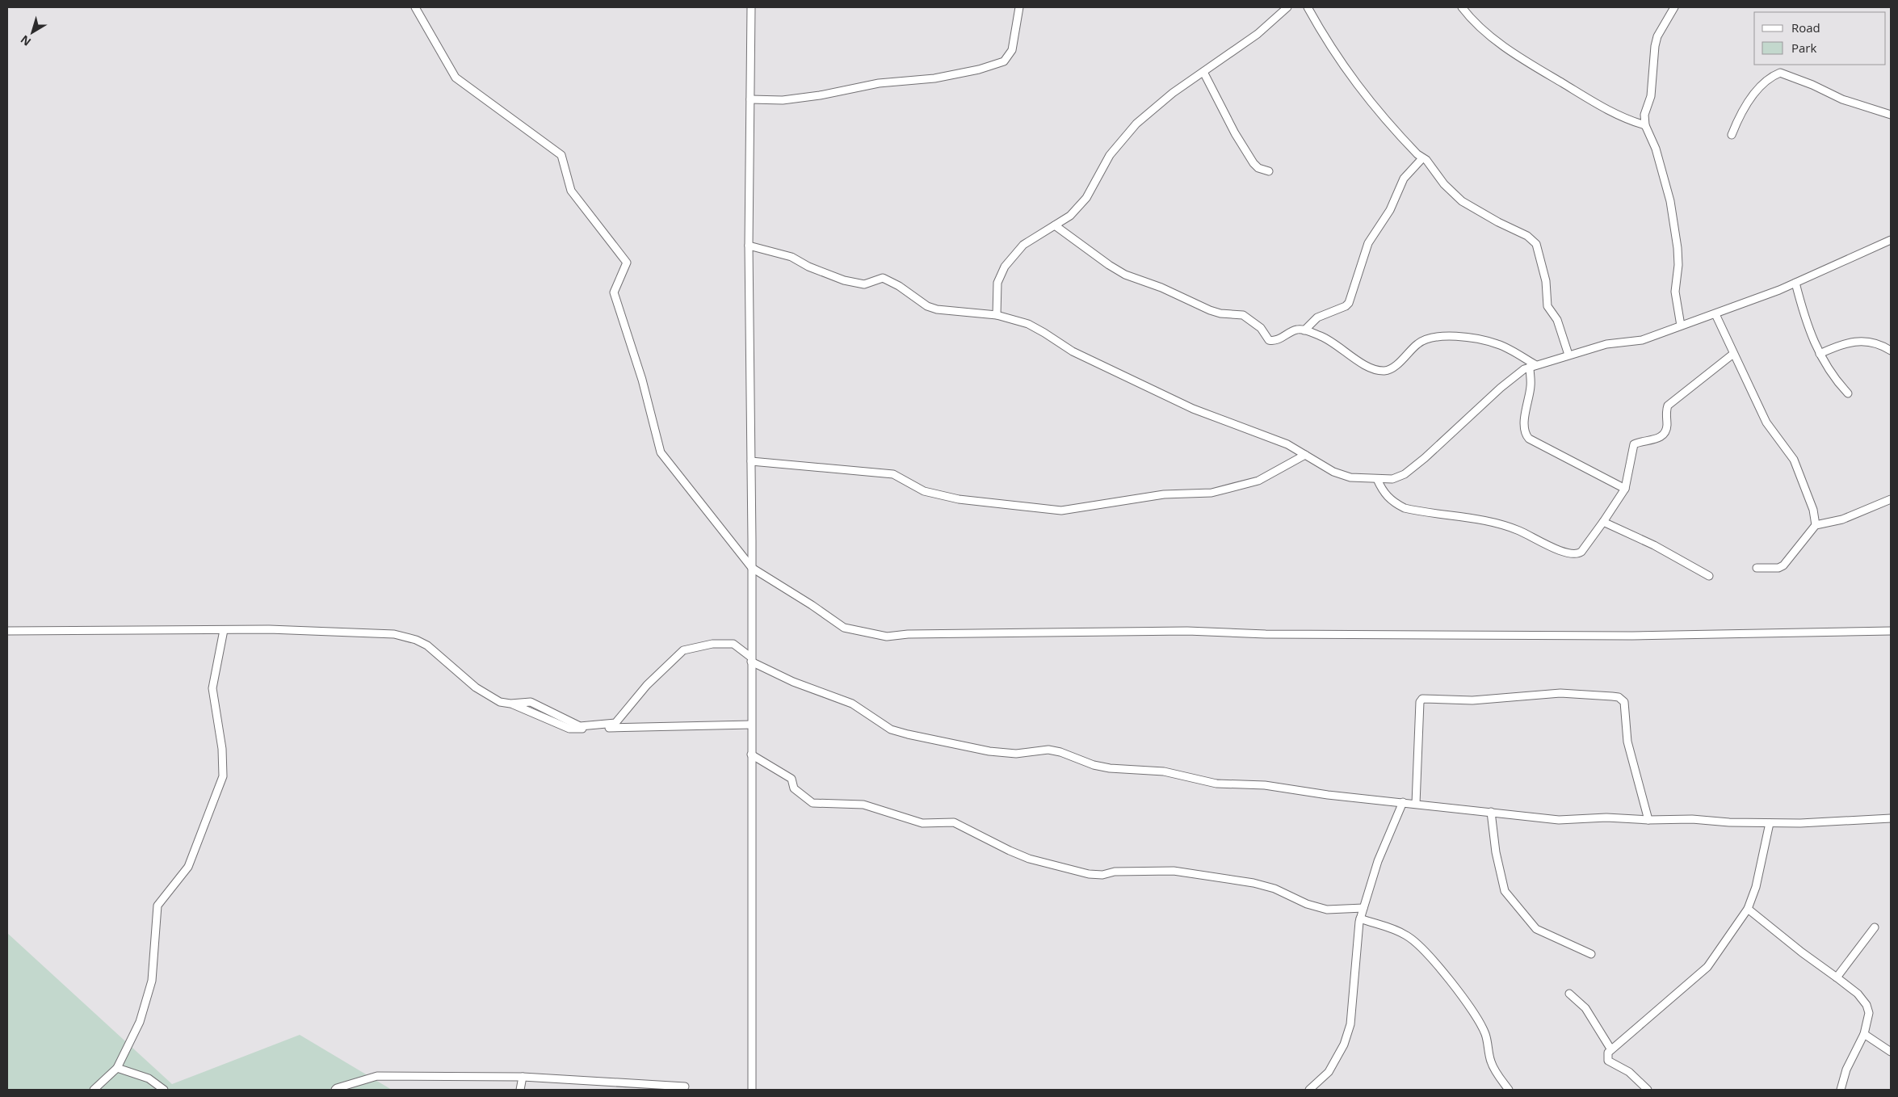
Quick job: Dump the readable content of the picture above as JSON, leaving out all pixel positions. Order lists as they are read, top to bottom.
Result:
{
  "legend": ["Road", "Park"],
  "north": "bottom left"
}
